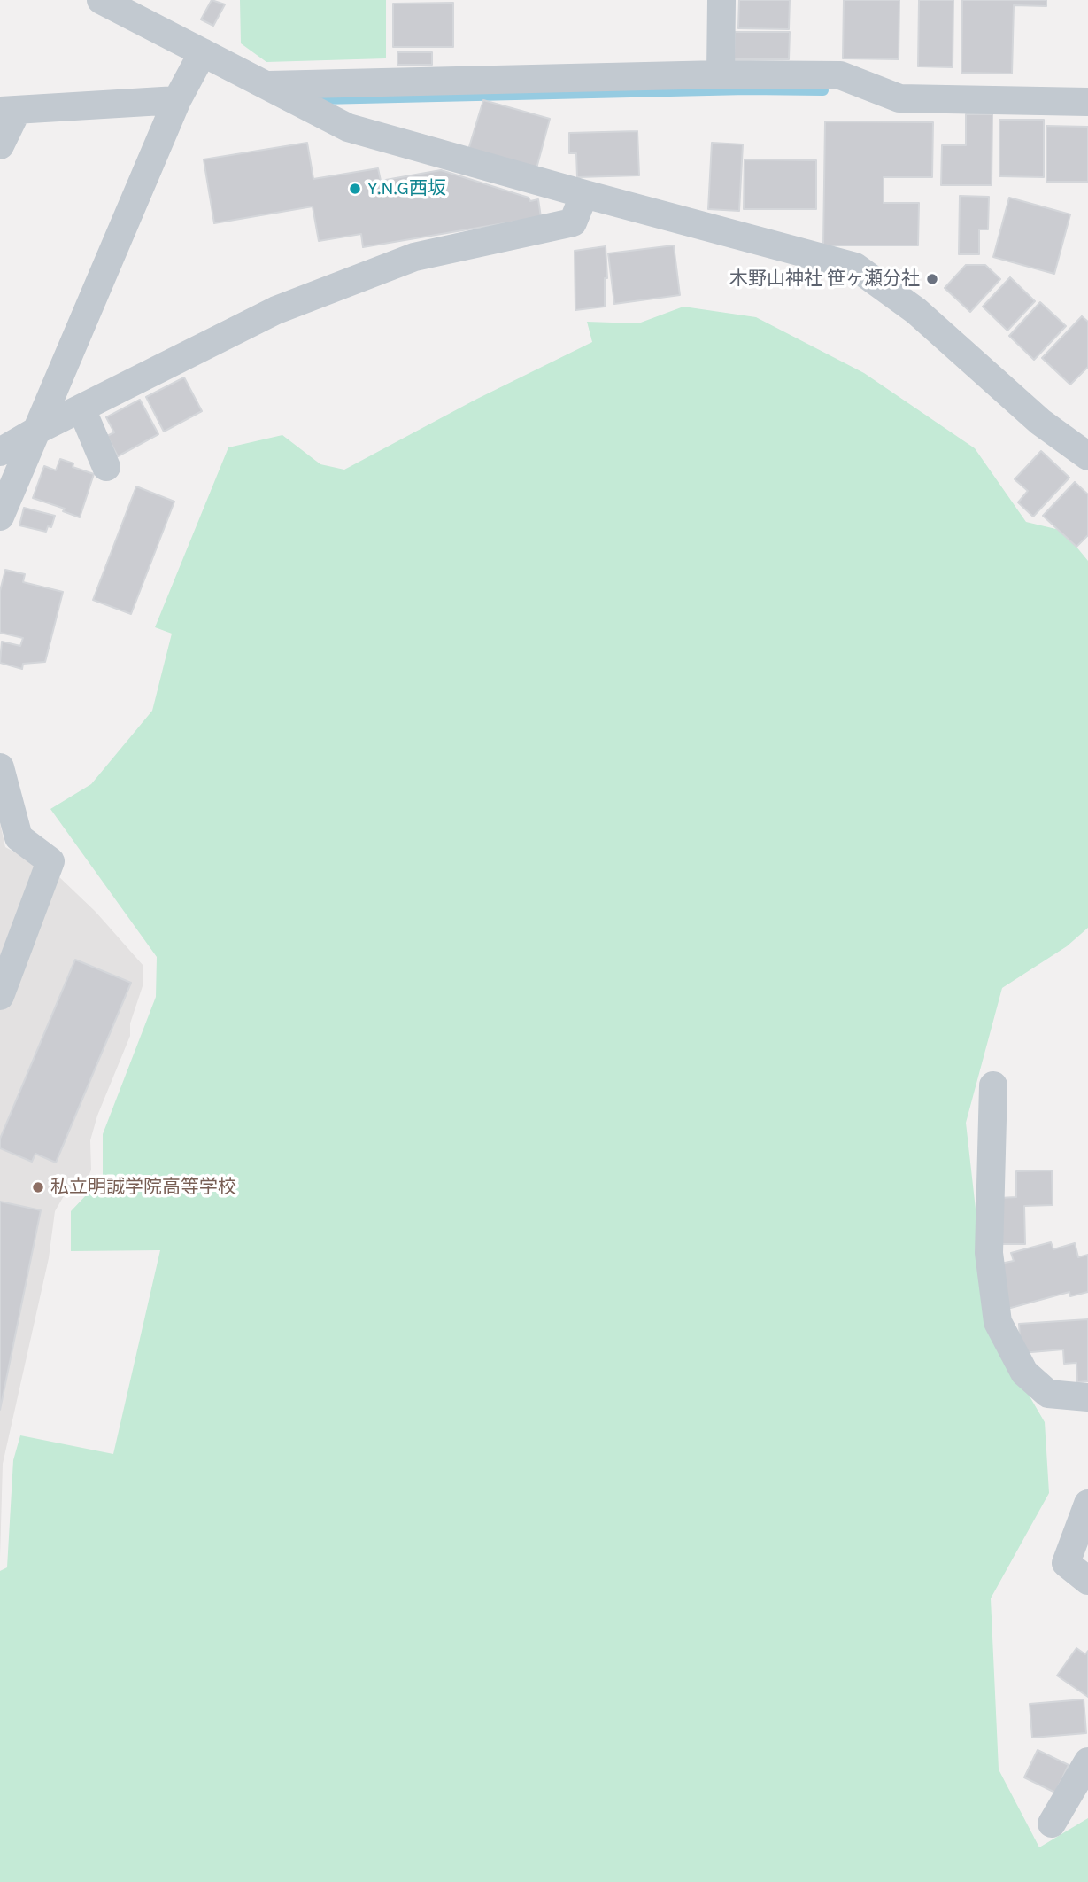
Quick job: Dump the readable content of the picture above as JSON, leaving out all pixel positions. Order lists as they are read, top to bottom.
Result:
{
  "places": ["Y.N.G西坂", "木野山神社 笹ヶ瀬分社", "私立明誠学院高等学校"]
}
